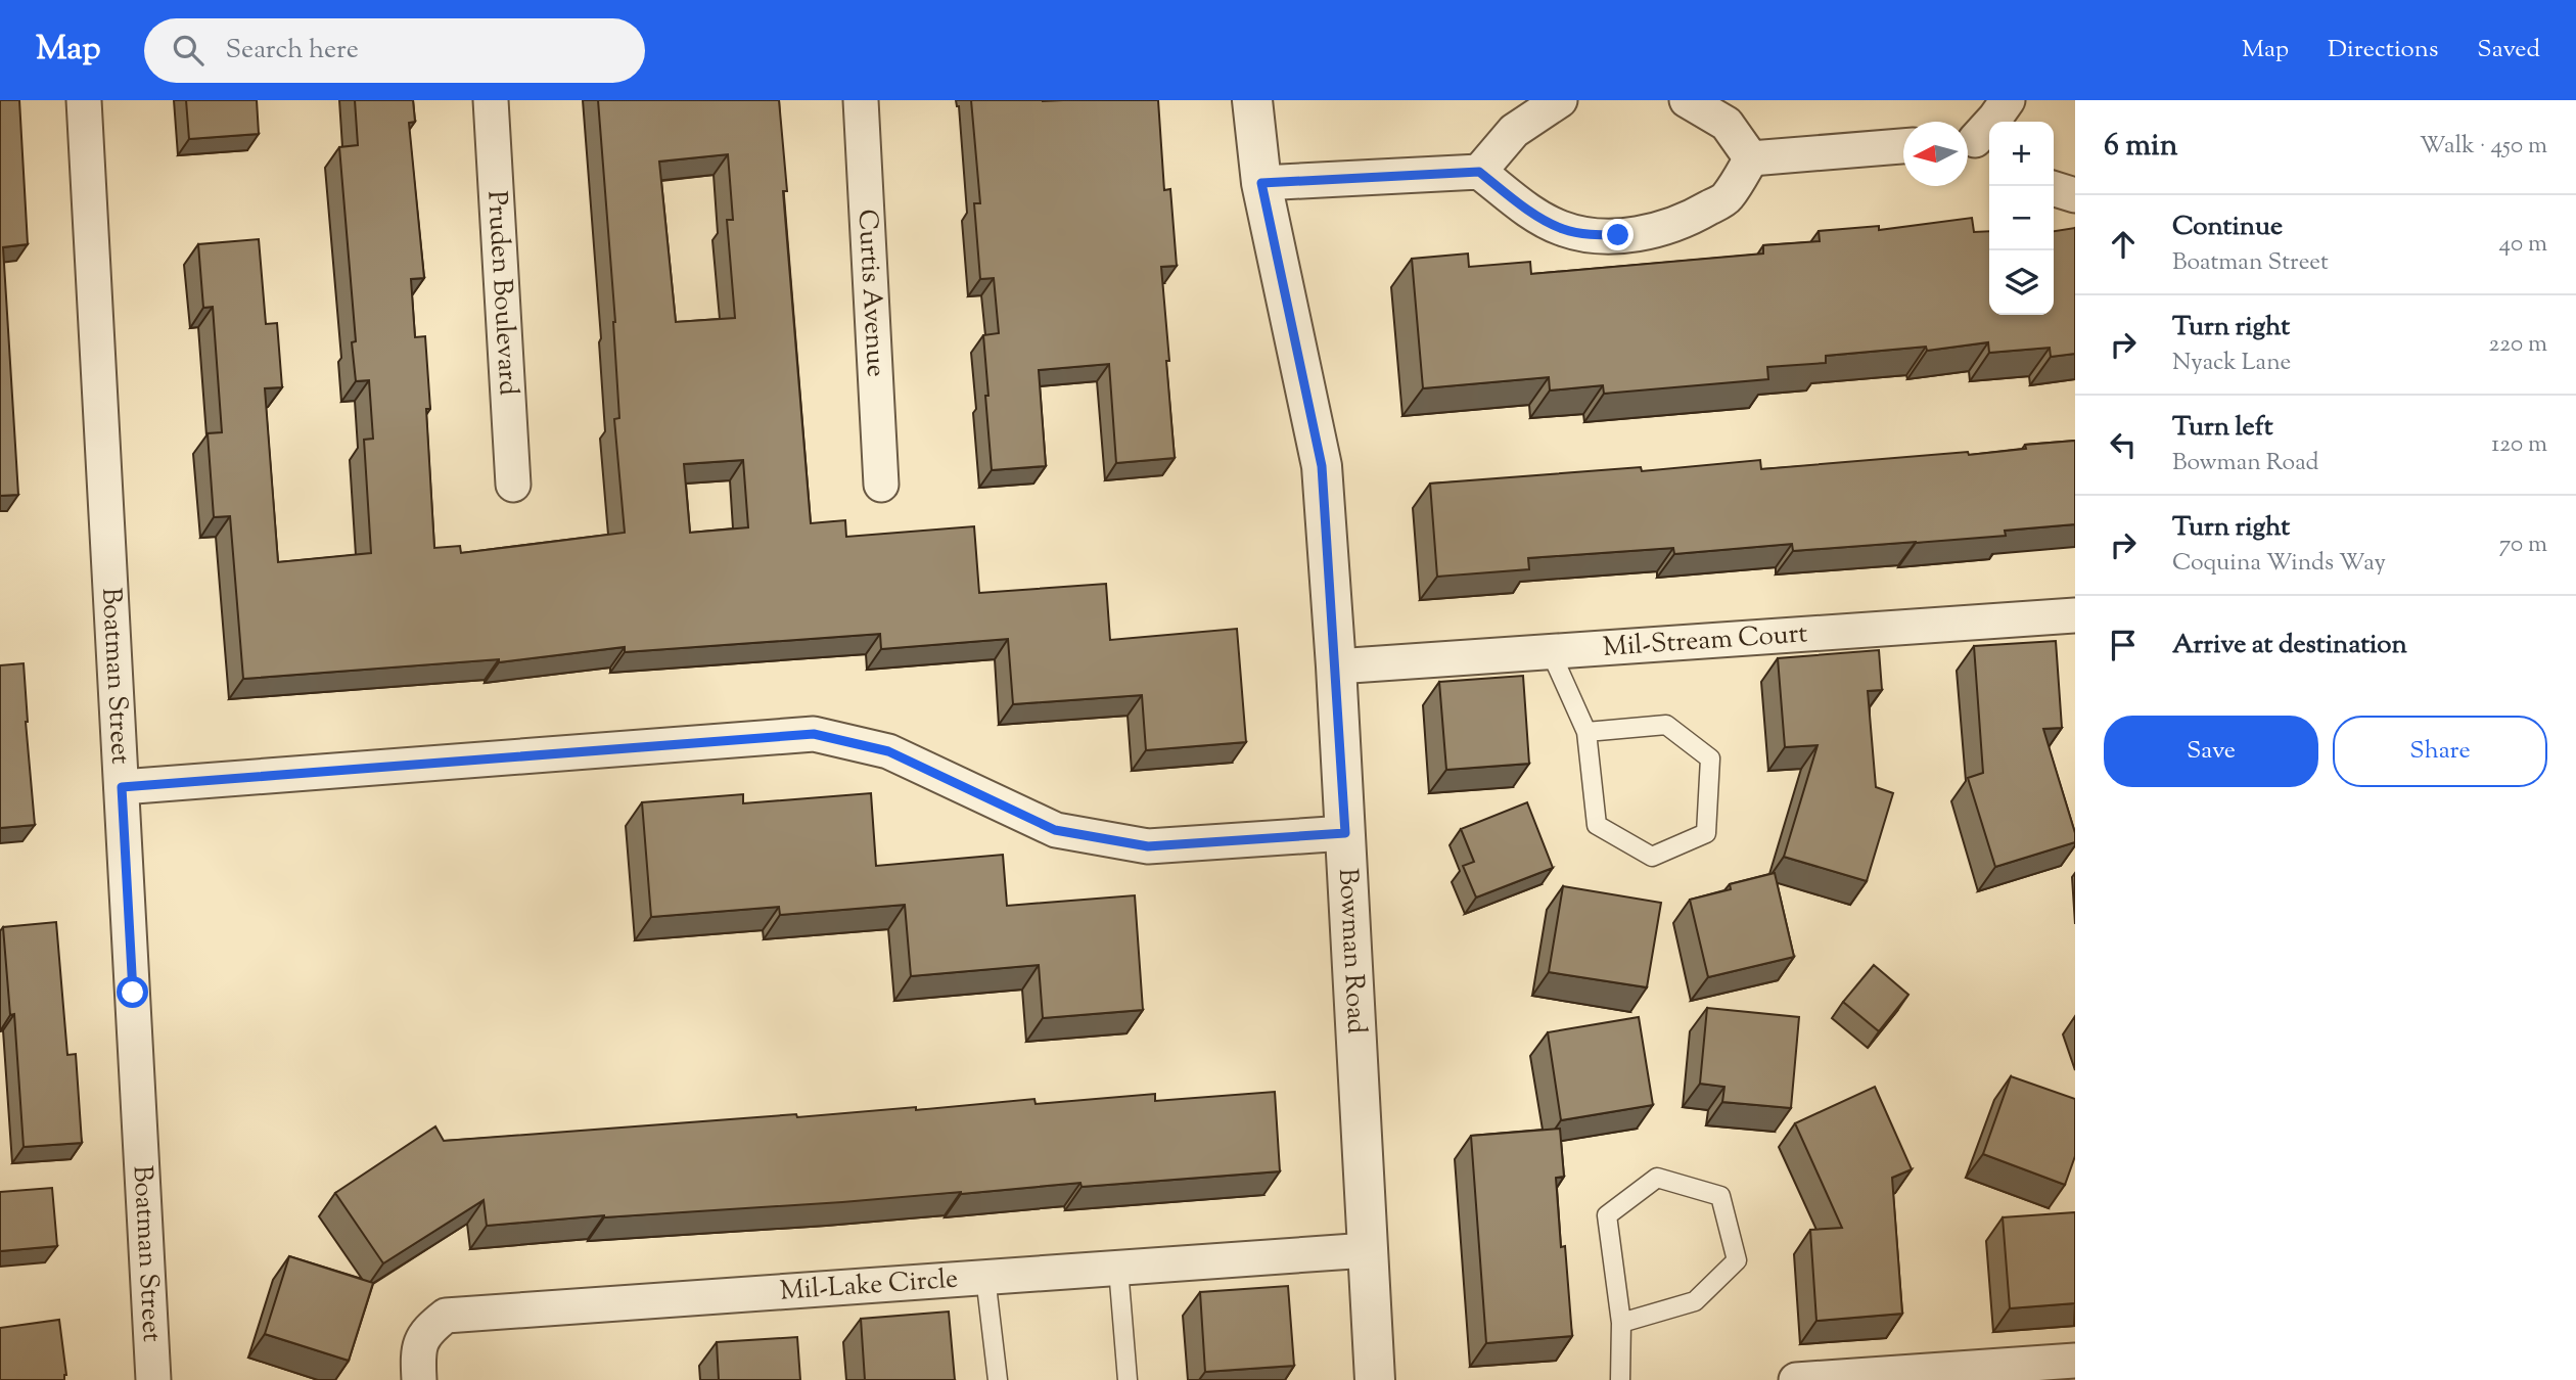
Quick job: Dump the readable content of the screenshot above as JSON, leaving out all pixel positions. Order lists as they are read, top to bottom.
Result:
{
  "streets": {
    "street": [
      "Pruden Boulevard",
      "Curtis Avenue",
      "Mil-Stream Court",
      "Boatman Street",
      "Bowman Road",
      "Mil-Lake Circle"
    ]
  },
  "crossings": [
    ["Mil-Stream Court", "Bowman Road"],
    ["Bowman Road", "Mil-Lake Circle"]
  ],
  "north": "left",
  "page": {
    "header": "Map",
    "search": "Search here",
    "nav": ["Map", "Directions", "Saved"],
    "heading": ["6 min", "Walk · 450 m"],
    "map_buttons": ["+", "−"],
    "list": [
      ["Continue", "Boatman Street", "40 m"],
      ["Turn right", "Nyack Lane", "220 m"],
      ["Turn left", "Bowman Road", "120 m"],
      ["Turn right", "Coquina Winds Way", "70 m"],
      "Arrive at destination"
    ],
    "buttons": ["Save", "Share"]
  }
}
